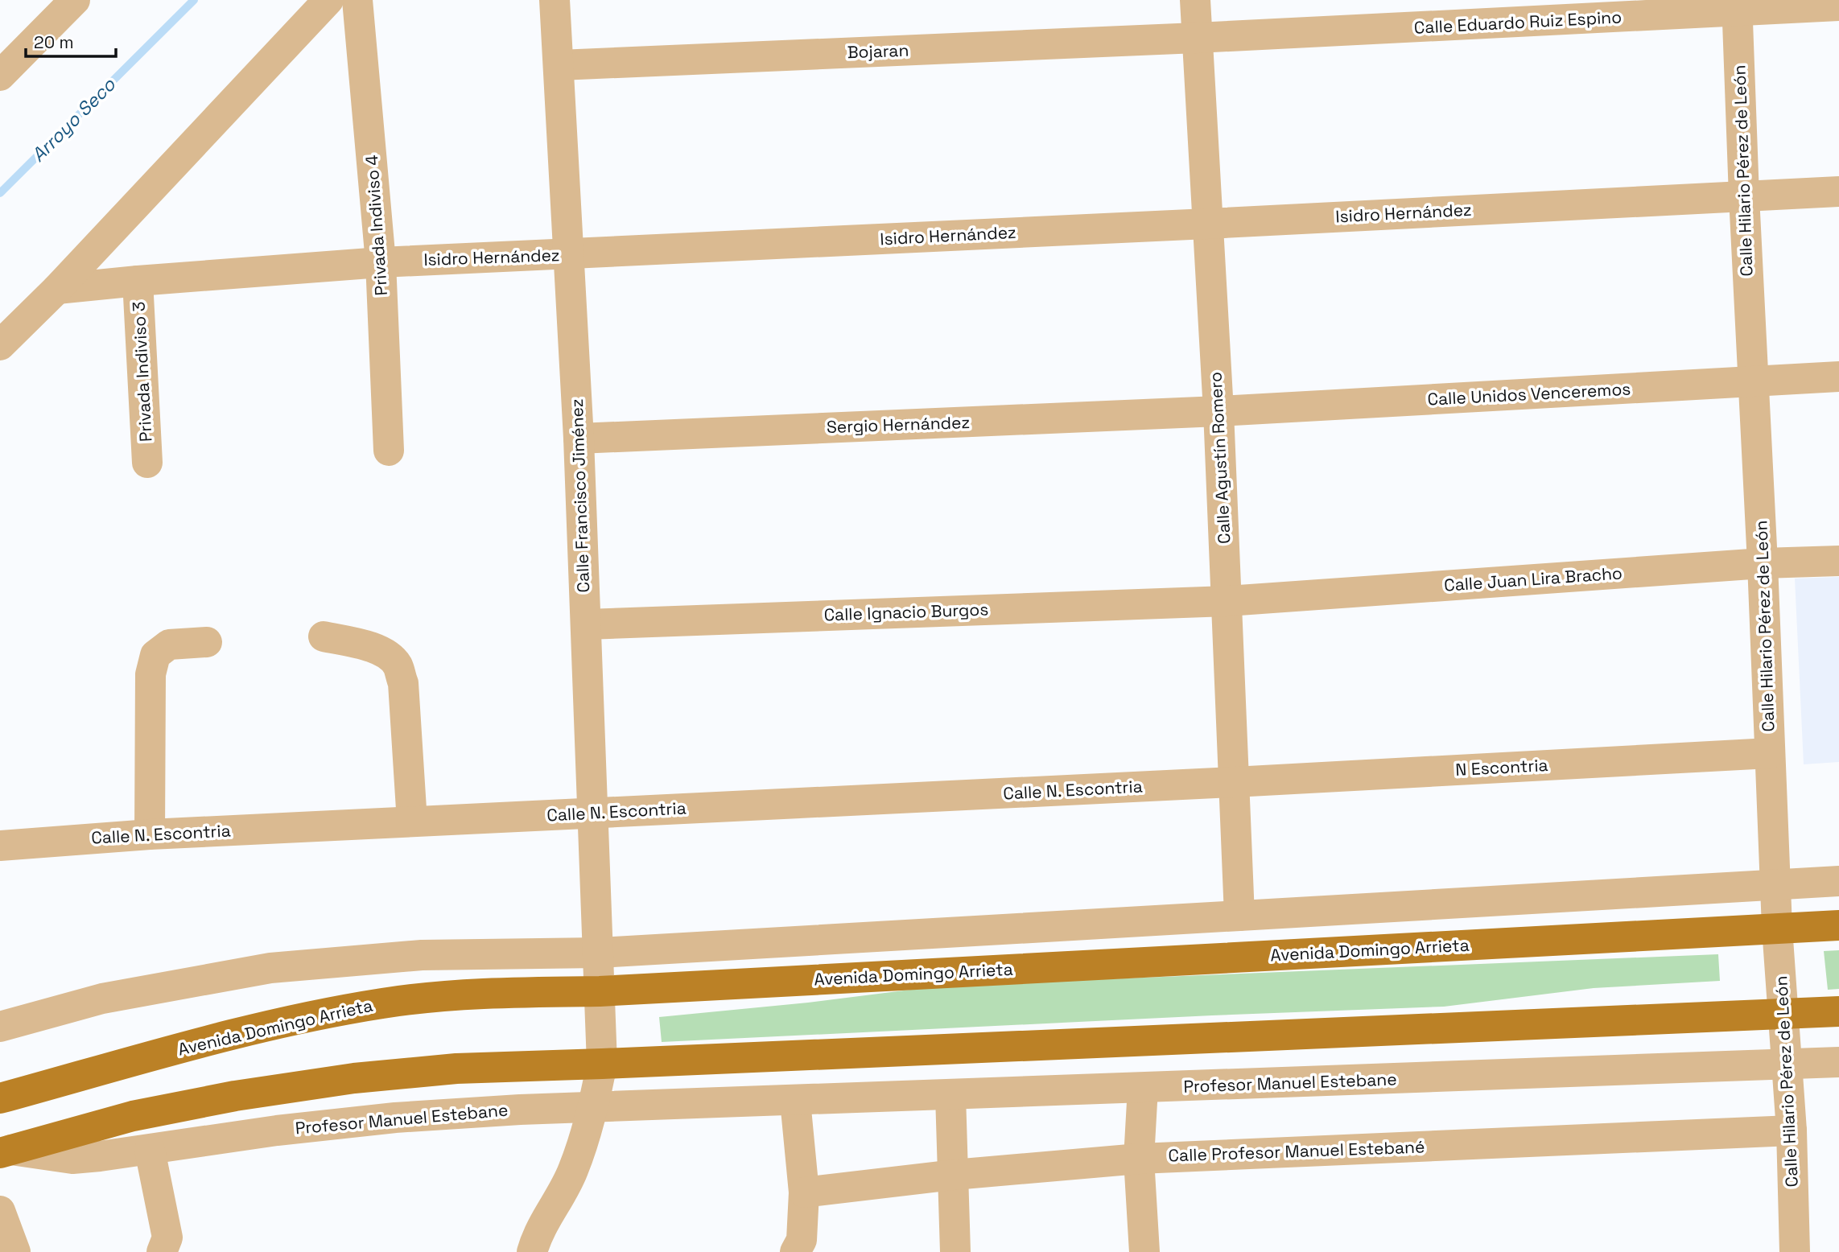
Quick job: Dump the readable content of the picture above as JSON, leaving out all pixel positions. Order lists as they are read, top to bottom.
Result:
{
  "streets": {
    "main road": ["Avenida Domingo Arrieta"],
    "street": [
      "Calle Eduardo Ruiz Espino",
      "Bojaran",
      "Calle Hilario Pérez de León",
      "Isidro Hernández",
      "Privada Indiviso 4",
      "Privada Indiviso 3",
      "Calle Unidos Venceremos",
      "Sergio Hernández",
      "Calle Agustín Romero",
      "Calle Francisco Jiménez",
      "Calle Juan Lira Bracho",
      "Calle Ignacio Burgos",
      "N Escontria",
      "Calle N. Escontria",
      "Profesor Manuel Estebane",
      "Calle Profesor Manuel Estebané"
    ]
  },
  "crossings": [
    ["Calle Eduardo Ruiz Espino", "Bojaran"],
    ["Calle Eduardo Ruiz Espino", "Calle Hilario Pérez de León"],
    ["Calle Eduardo Ruiz Espino", "Calle Agustín Romero"],
    ["Bojaran", "Calle Agustín Romero"],
    ["Bojaran", "Calle Francisco Jiménez"],
    ["Calle Hilario Pérez de León", "Isidro Hernández"],
    ["Calle Hilario Pérez de León", "Calle Unidos Venceremos"],
    ["Calle Hilario Pérez de León", "Calle Juan Lira Bracho"],
    ["Calle Hilario Pérez de León", "N Escontria"],
    ["Calle Hilario Pérez de León", "Avenida Domingo Arrieta"],
    ["Calle Hilario Pérez de León", "Profesor Manuel Estebane"],
    ["Calle Hilario Pérez de León", "Calle Profesor Manuel Estebané"],
    ["Isidro Hernández", "Privada Indiviso 4"],
    ["Isidro Hernández", "Privada Indiviso 3"],
    ["Isidro Hernández", "Calle Agustín Romero"],
    ["Isidro Hernández", "Calle Francisco Jiménez"],
    ["Calle Unidos Venceremos", "Sergio Hernández"],
    ["Calle Unidos Venceremos", "Calle Agustín Romero"],
    ["Sergio Hernández", "Calle Agustín Romero"],
    ["Sergio Hernández", "Calle Francisco Jiménez"],
    ["Calle Agustín Romero", "Calle Juan Lira Bracho"],
    ["Calle Agustín Romero", "Calle Ignacio Burgos"],
    ["Calle Agustín Romero", "N Escontria"],
    ["Calle Agustín Romero", "Calle N. Escontria"],
    ["Calle Francisco Jiménez", "Calle Ignacio Burgos"],
    ["Calle Francisco Jiménez", "Calle N. Escontria"],
    ["Calle Francisco Jiménez", "Avenida Domingo Arrieta"],
    ["Calle Francisco Jiménez", "Profesor Manuel Estebane"],
    ["Calle Juan Lira Bracho", "Calle Ignacio Burgos"],
    ["N Escontria", "Calle N. Escontria"]
  ],
  "water": ["Arroyo Seco"],
  "scale_bar": "20 m"
}
